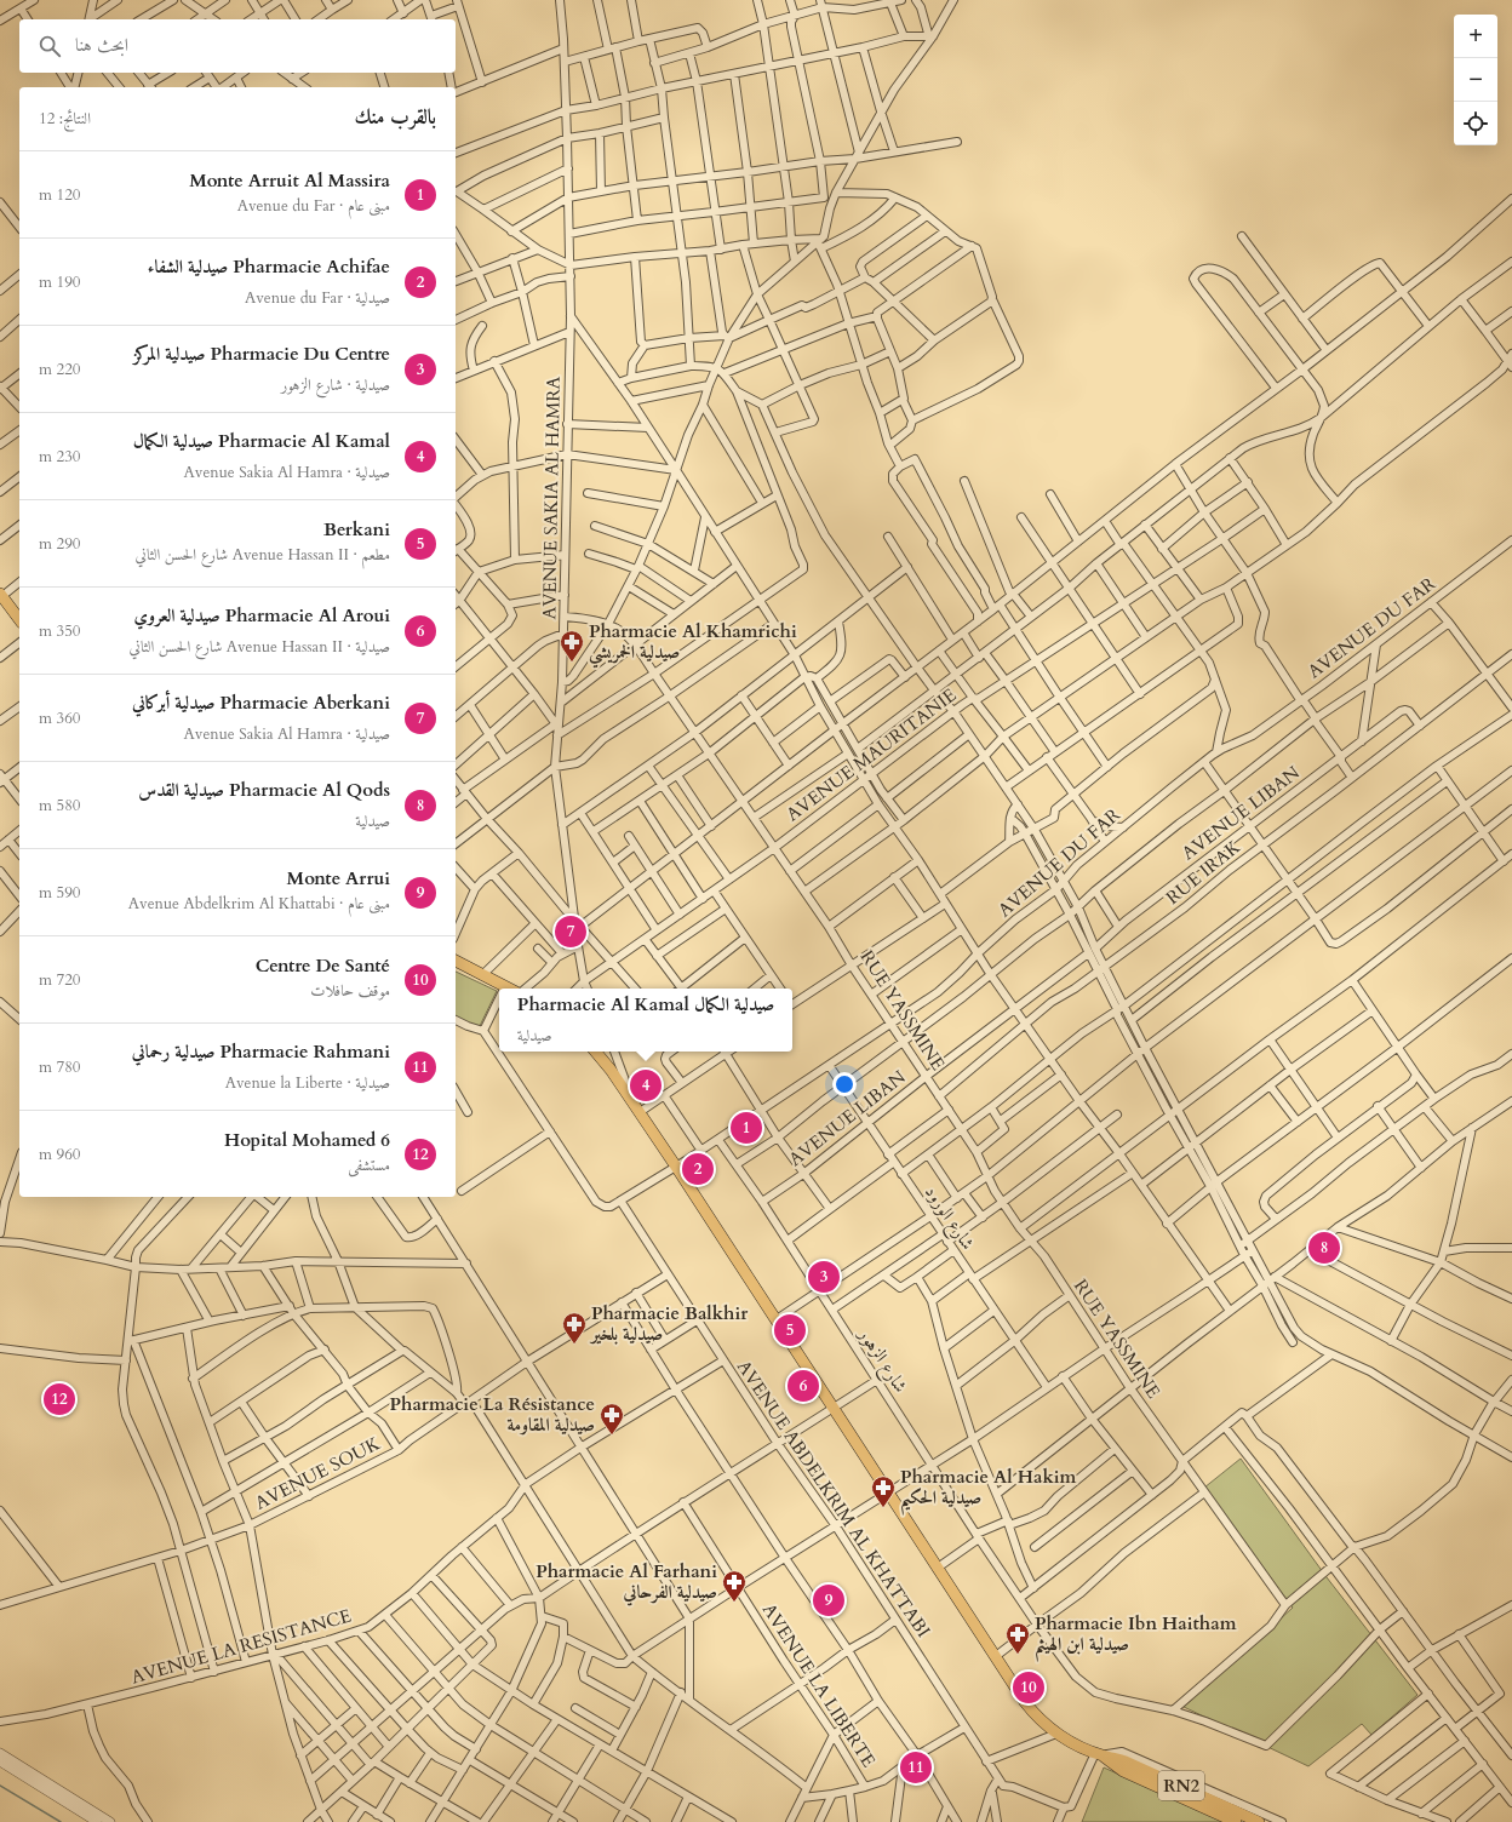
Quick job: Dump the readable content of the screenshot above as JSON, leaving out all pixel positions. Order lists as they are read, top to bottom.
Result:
{
  "streets": {
    "main road": ["RN2"],
    "street": [
      "AVENUE SAKIA AL HAMRA",
      "AVENUE DU FAR",
      "AVENUE MAURITANIE",
      "AVENUE LIBAN",
      "RUE IRAK",
      "RUE YASSMINE",
      "شارع الورود",
      "شارع الزهور",
      "AVENUE SOUK",
      "AVENUE ABDELKRIM AL KHATTABI",
      "AVENUE LA RESISTANCE",
      "AVENUE LA LIBERTE"
    ]
  },
  "crossings": [
    ["AVENUE SAKIA AL HAMRA", "AVENUE MAURITANIE"],
    ["AVENUE SAKIA AL HAMRA", "RUE YASSMINE"],
    ["AVENUE DU FAR", "RUE YASSMINE"],
    ["AVENUE DU FAR", "شارع الورود"],
    ["AVENUE DU FAR", "شارع الزهور"],
    ["AVENUE DU FAR", "AVENUE ABDELKRIM AL KHATTABI"],
    ["AVENUE DU FAR", "RN2"],
    ["AVENUE MAURITANIE", "RUE YASSMINE"],
    ["AVENUE LIBAN", "RUE IRAK"],
    ["AVENUE LIBAN", "RUE YASSMINE"],
    ["AVENUE LIBAN", "شارع الورود"],
    ["AVENUE LIBAN", "شارع الزهور"],
    ["RUE IRAK", "RUE YASSMINE"],
    ["AVENUE SOUK", "AVENUE ABDELKRIM AL KHATTABI"],
    ["AVENUE ABDELKRIM AL KHATTABI", "AVENUE LA RESISTANCE"],
    ["AVENUE ABDELKRIM AL KHATTABI", "AVENUE LA LIBERTE"]
  ],
  "places": {
    "pharmacy": [
      "Pharmacie Al Khamrichi صيدلية الخمريشي",
      "Pharmacie Balkhir صيدلية بلخير",
      "Pharmacie La Résistance صيدلية المقاومة",
      "Pharmacie Al Hakim صيدلية الحكيم",
      "Pharmacie Al Farhani صيدلية الفرحاني",
      "Pharmacie Ibn Haitham صيدلية ابن الهيثم"
    ]
  },
  "page": {
    "map_buttons": ["+", "−"],
    "search": "ابحث هنا",
    "heading": ["بالقرب منك", "النتائج: 12"],
    "list": [
      {
        "mark": "1",
        "name": "Monte Arruit Al Massira",
        "note": "مبنى عام · Avenue du Far",
        "value": "120 m"
      },
      {
        "mark": "2",
        "name": "Pharmacie Achifae صيدلية الشفاء",
        "note": "صيدلية · Avenue du Far",
        "value": "190 m"
      },
      {
        "mark": "3",
        "name": "Pharmacie Du Centre صيدلية المركز",
        "note": "صيدلية · شارع الزهور",
        "value": "220 m"
      },
      {
        "mark": "4",
        "name": "Pharmacie Al Kamal صيدلية الكمال",
        "note": "صيدلية · Avenue Sakia Al Hamra",
        "value": "230 m"
      },
      {
        "mark": "5",
        "name": "Berkani",
        "note": "مطعم · Avenue Hassan II شارع الحسن الثاني",
        "value": "290 m"
      },
      {
        "mark": "6",
        "name": "Pharmacie Al Aroui صيدلية العروي",
        "note": "صيدلية · Avenue Hassan II شارع الحسن الثاني",
        "value": "350 m"
      },
      {
        "mark": "7",
        "name": "Pharmacie Aberkani صيدلية أبركاني",
        "note": "صيدلية · Avenue Sakia Al Hamra",
        "value": "360 m"
      },
      {
        "mark": "8",
        "name": "Pharmacie Al Qods صيدلية القدس",
        "note": "صيدلية",
        "value": "580 m"
      },
      {
        "mark": "9",
        "name": "Monte Arrui",
        "note": "مبنى عام · Avenue Abdelkrim Al Khattabi",
        "value": "590 m"
      },
      {
        "mark": "10",
        "name": "Centre De Santé",
        "note": "موقف حافلات",
        "value": "720 m"
      },
      {
        "mark": "11",
        "name": "Pharmacie Rahmani صيدلية رحماني",
        "note": "صيدلية · Avenue la Liberte",
        "value": "780 m"
      },
      {
        "mark": "12",
        "name": "Hopital Mohamed 6",
        "note": "مستشفى",
        "value": "960 m"
      }
    ],
    "pins": [
      "7",
      "4",
      "1",
      "2",
      "8",
      "3",
      "5",
      "6",
      "12",
      "9",
      "10",
      "11"
    ],
    "popup": ["Pharmacie Al Kamal صيدلية الكمال", "صيدلية"]
  }
}
